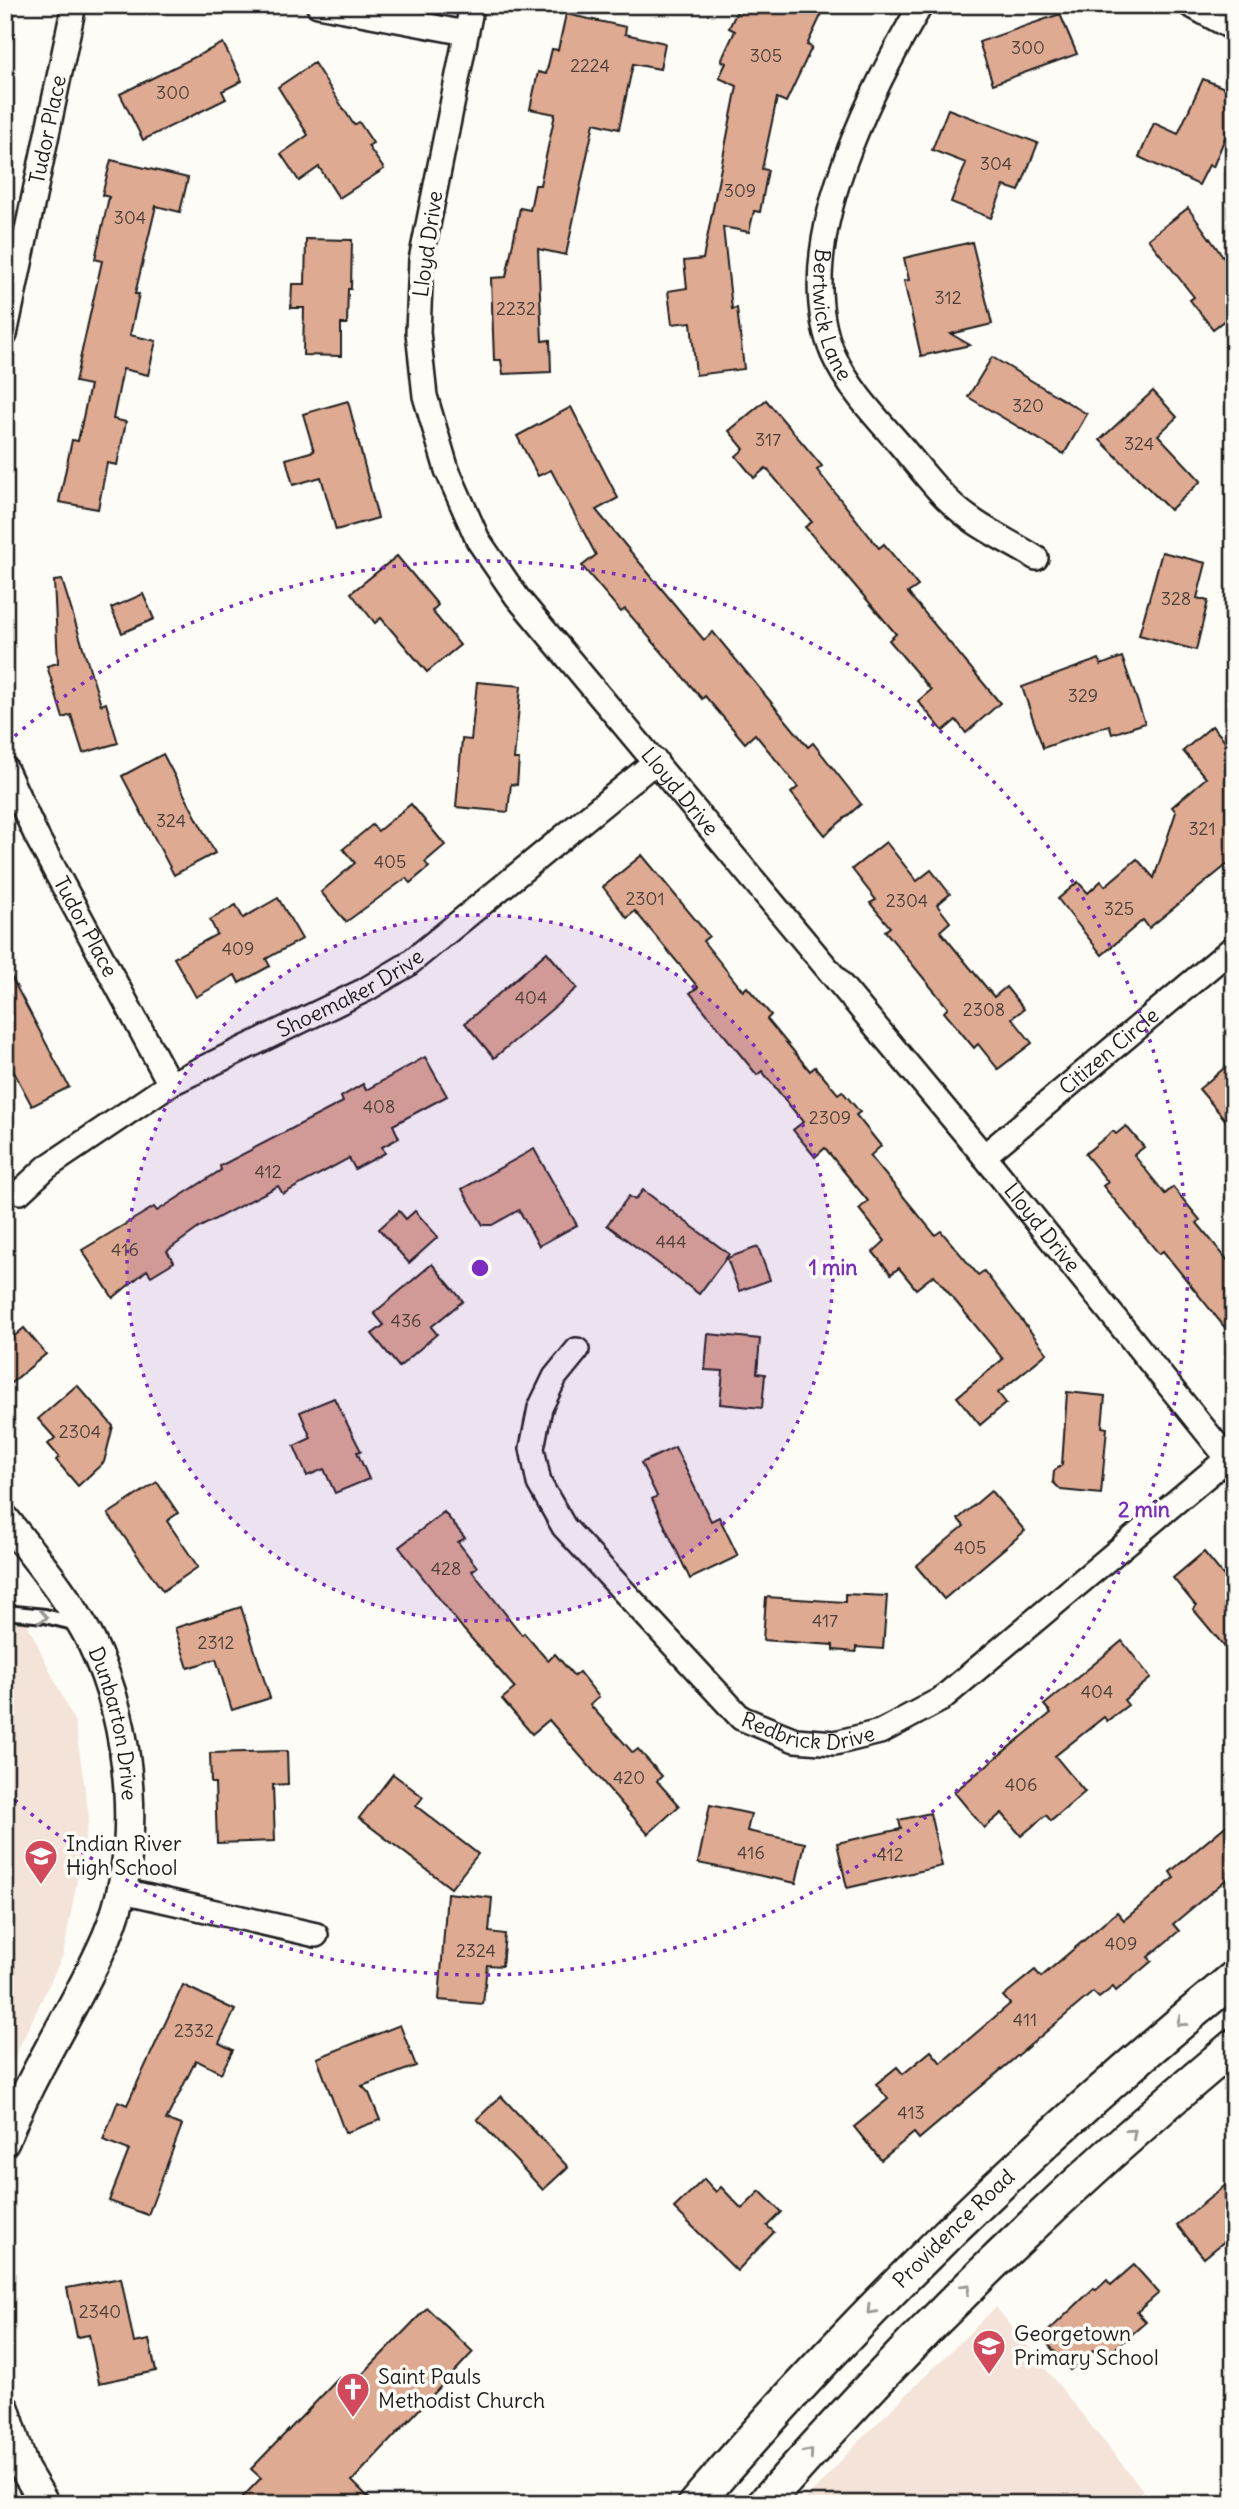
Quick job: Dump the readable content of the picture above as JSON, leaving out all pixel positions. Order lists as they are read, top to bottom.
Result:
{
  "streets": {
    "main road": ["Providence Road"],
    "street": [
      "Tudor Place",
      "Lloyd Drive",
      "Bertwick Lane",
      "Shoemaker Drive",
      "Citizen Circle",
      "Redbrick Drive",
      "Dunbarton Drive"
    ]
  },
  "crossings": [
    ["Tudor Place", "Shoemaker Drive"],
    ["Lloyd Drive", "Shoemaker Drive"],
    ["Lloyd Drive", "Citizen Circle"],
    ["Lloyd Drive", "Redbrick Drive"]
  ],
  "places": {
    "school or university": ["Indian River High School", "Georgetown Primary School"],
    "church": ["Saint Pauls Methodist Church"]
  },
  "house_numbers": [
    "300",
    "305",
    "2224",
    "300",
    "304",
    "309",
    "304",
    "312",
    "2232",
    "320",
    "317",
    "324",
    "328",
    "329",
    "324",
    "321",
    "405",
    "2301",
    "2304",
    "325",
    "409",
    "404",
    "2308",
    "408",
    "2309",
    "412",
    "444",
    "416",
    "436",
    "2304",
    "405",
    "428",
    "417",
    "2312",
    "404",
    "420",
    "406",
    "416",
    "412",
    "409",
    "2324",
    "411",
    "2332",
    "413",
    "2340"
  ],
  "rings": ["1 min", "2 min"]
}
